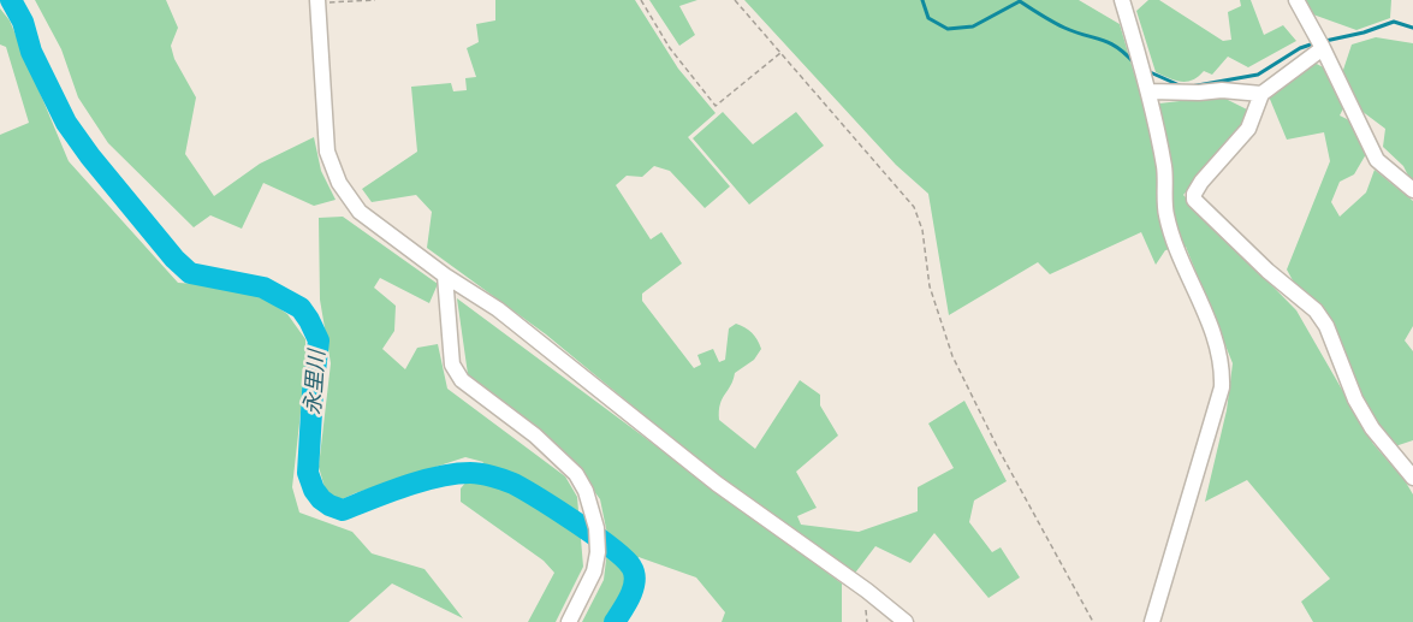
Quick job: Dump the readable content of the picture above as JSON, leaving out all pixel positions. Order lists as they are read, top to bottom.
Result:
{
  "water": ["永里川"]
}
